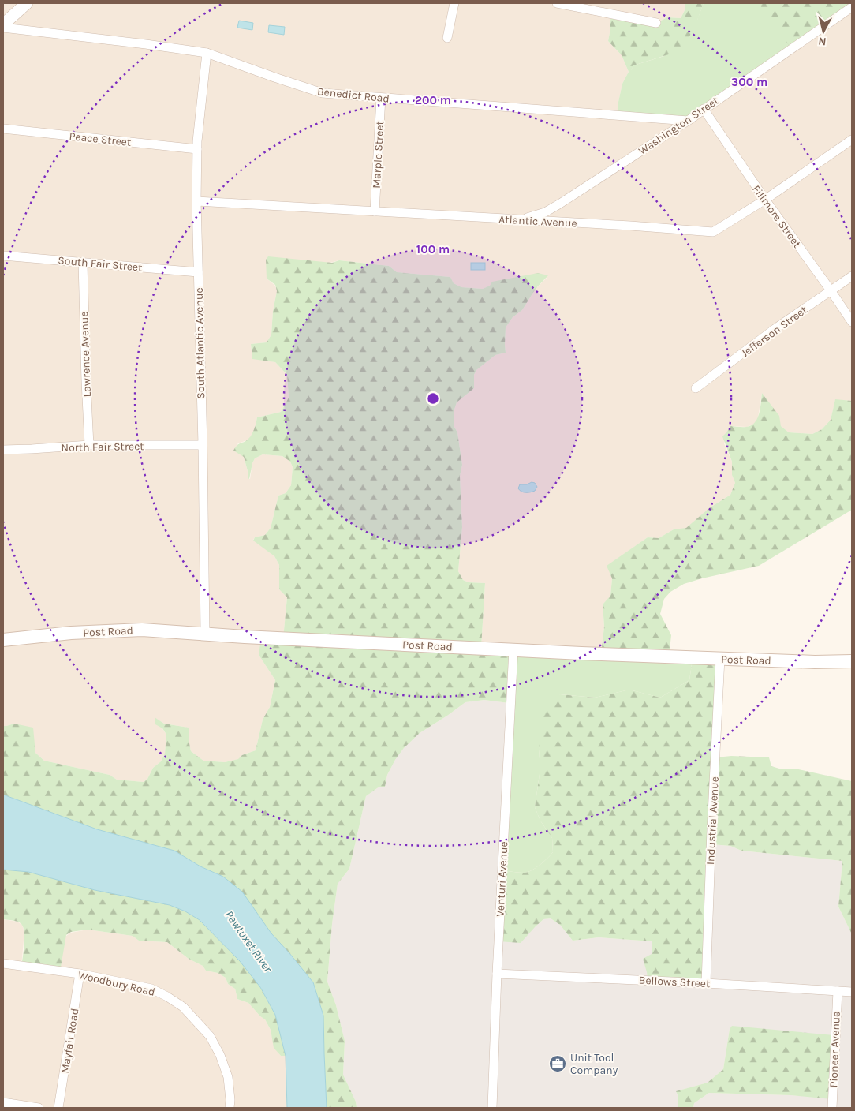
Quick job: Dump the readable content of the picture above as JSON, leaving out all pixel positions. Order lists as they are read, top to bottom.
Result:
{
  "streets": {
    "main road": ["Post Road"],
    "street": [
      "Benedict Road",
      "Washington Street",
      "Peace Street",
      "Marple Street",
      "Fillmore Street",
      "Atlantic Avenue",
      "South Fair Street",
      "Jefferson Street",
      "South Atlantic Avenue",
      "Lawrence Avenue",
      "North Fair Street",
      "Industrial Avenue",
      "Venturi Avenue",
      "Bellows Street",
      "Woodbury Road",
      "Mayfair Road",
      "Pioneer Avenue"
    ]
  },
  "crossings": [
    ["Benedict Road", "Washington Street"],
    ["Benedict Road", "Marple Street"],
    ["Benedict Road", "South Atlantic Avenue"],
    ["Washington Street", "Fillmore Street"],
    ["Washington Street", "Atlantic Avenue"],
    ["Peace Street", "South Atlantic Avenue"],
    ["Marple Street", "Atlantic Avenue"],
    ["Fillmore Street", "Atlantic Avenue"],
    ["Fillmore Street", "Jefferson Street"],
    ["Atlantic Avenue", "South Atlantic Avenue"],
    ["South Fair Street", "South Atlantic Avenue"],
    ["South Fair Street", "Lawrence Avenue"],
    ["South Atlantic Avenue", "North Fair Street"],
    ["South Atlantic Avenue", "Post Road"],
    ["Lawrence Avenue", "North Fair Street"],
    ["Post Road", "Industrial Avenue"],
    ["Post Road", "Venturi Avenue"],
    ["Industrial Avenue", "Bellows Street"],
    ["Venturi Avenue", "Bellows Street"],
    ["Bellows Street", "Pioneer Avenue"],
    ["Woodbury Road", "Mayfair Road"]
  ],
  "water": ["Pawtuxet River"],
  "places": {
    "office": ["Unit Tool Company"]
  },
  "north": "bottom",
  "rings": ["300 m", "200 m", "100 m"]
}
